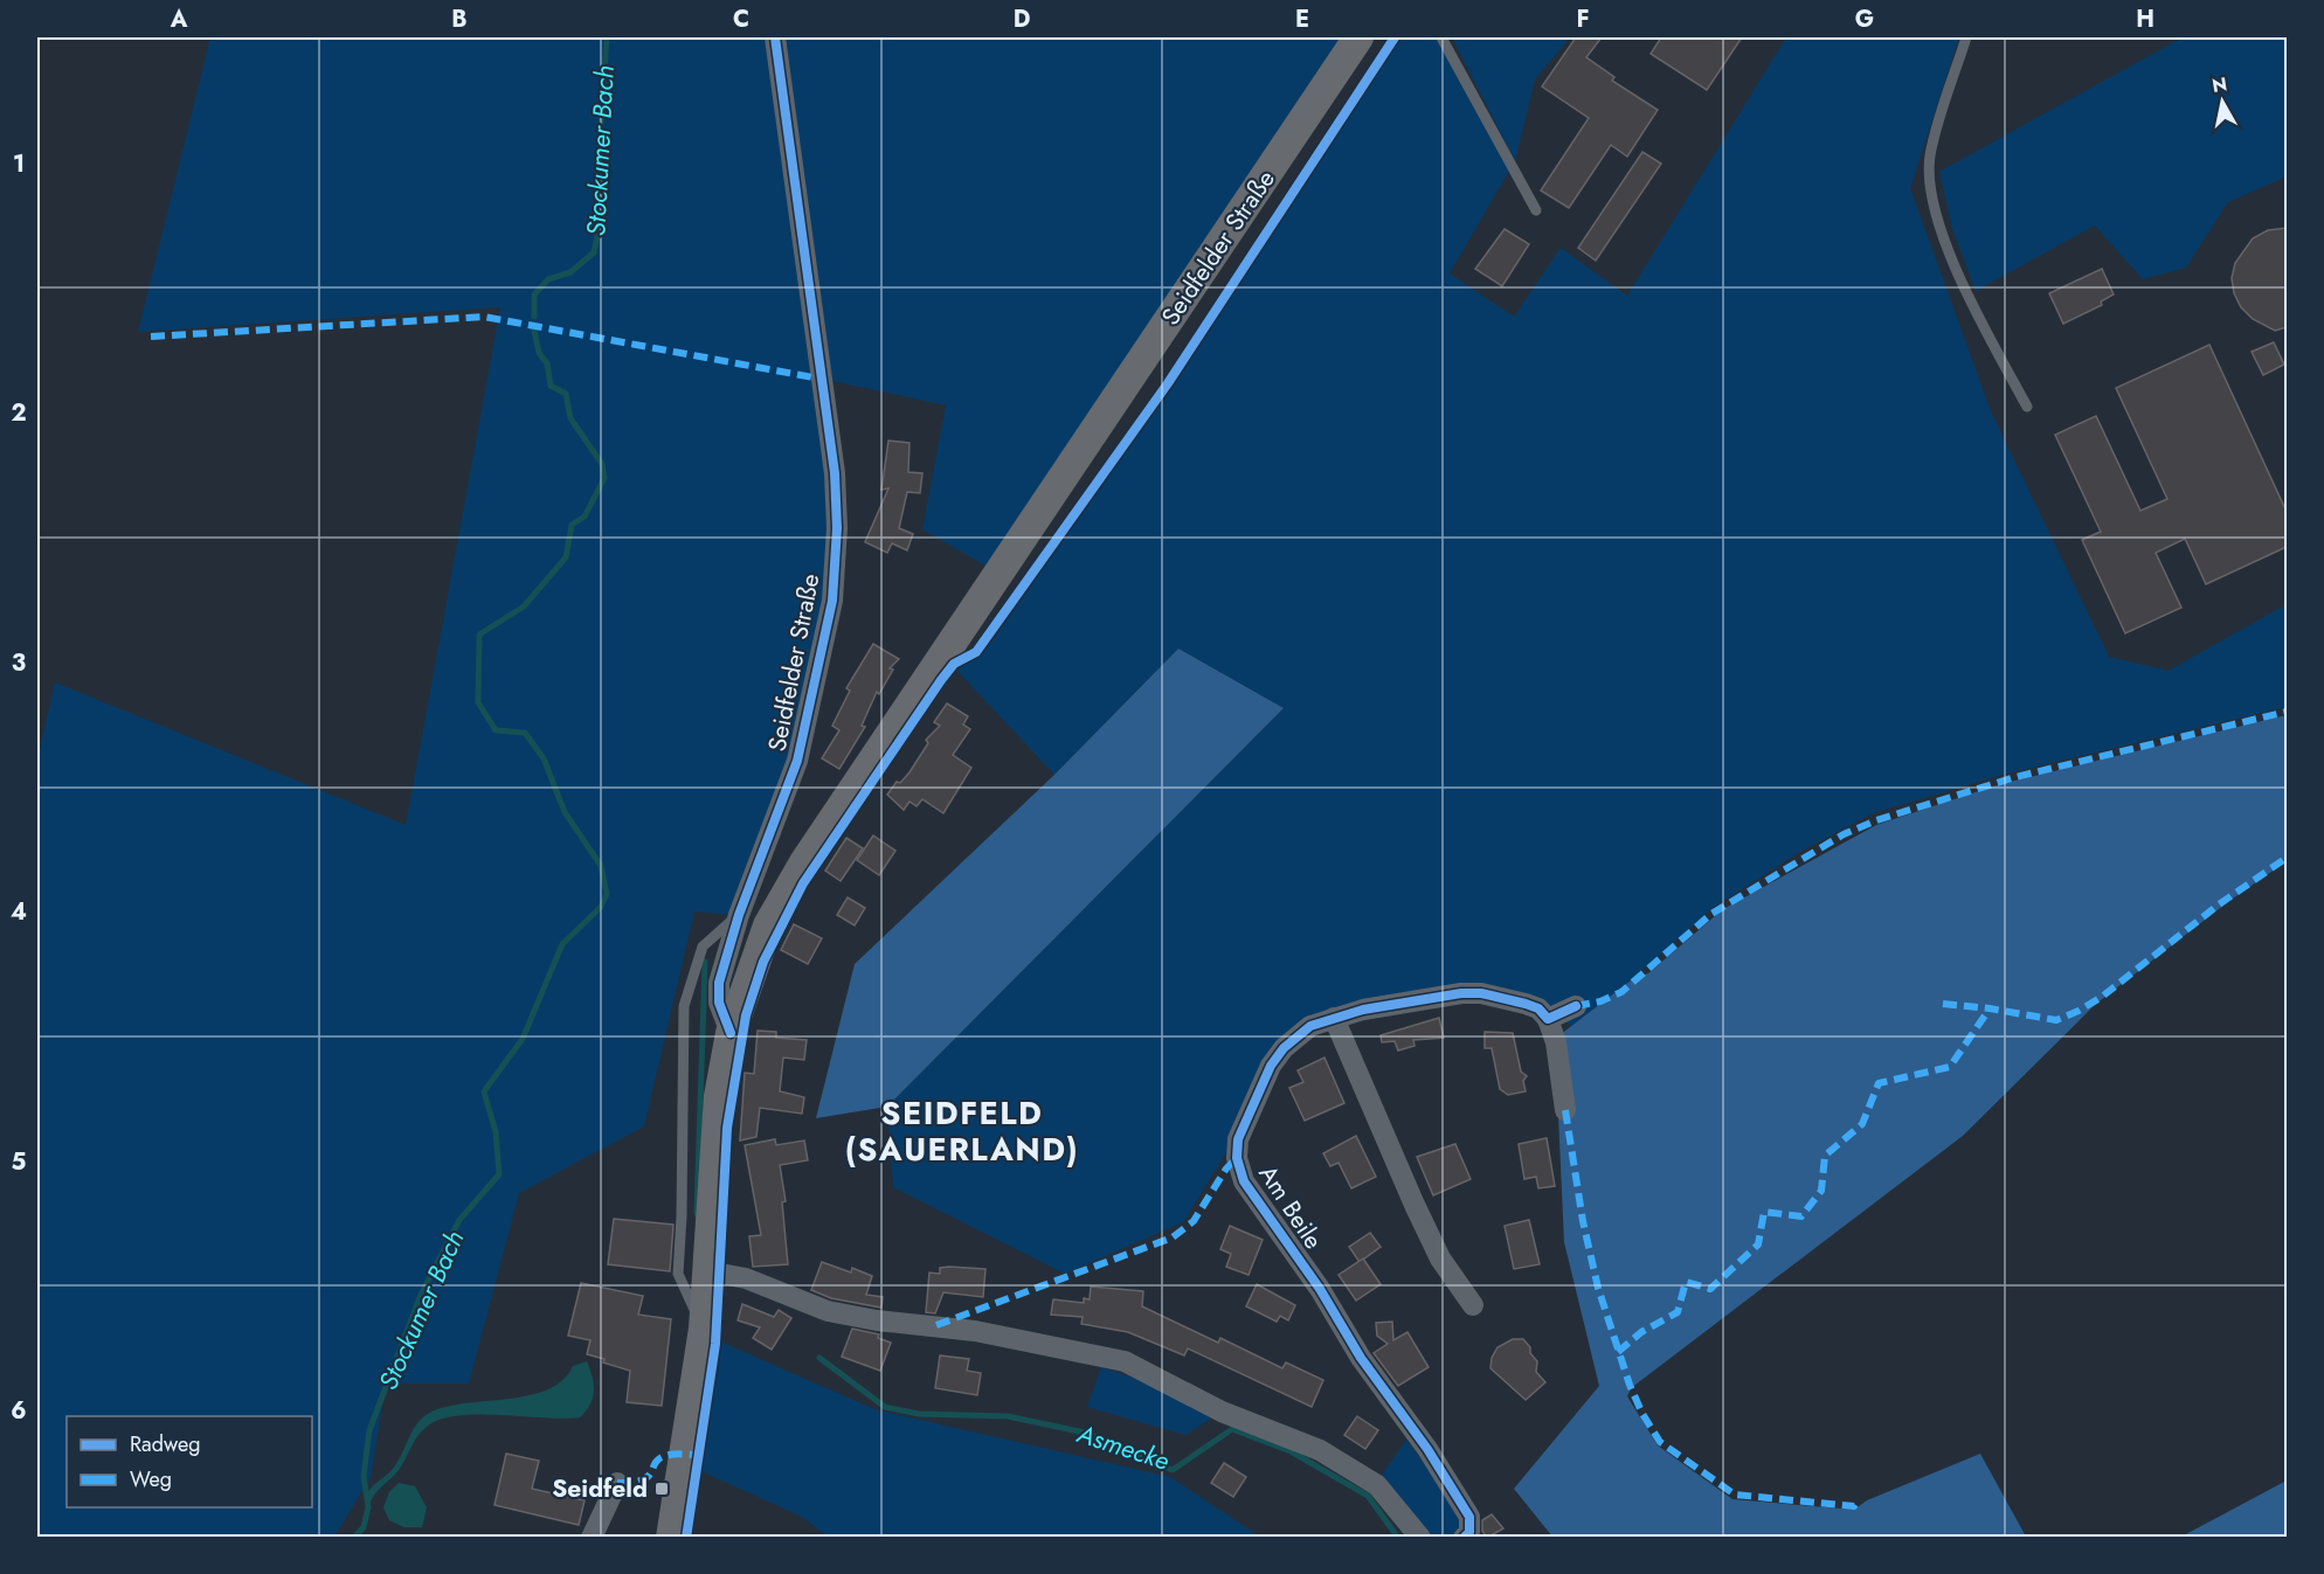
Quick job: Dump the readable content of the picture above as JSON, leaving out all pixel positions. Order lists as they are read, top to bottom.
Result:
{
  "streets": {
    "main road": ["Seidfelder Straße"],
    "street": ["Am Beile"]
  },
  "districts": ["SEIDFELD (SAUERLAND)"],
  "water": ["Stockumer Bach", "Asmecke"],
  "places": {
    "transit": ["Seidfeld"]
  },
  "legend": ["Radweg", "Weg"],
  "north": "top",
  "grid": {
    "columns": [
      "A",
      "B",
      "C",
      "D",
      "E",
      "F",
      "G",
      "H"
    ],
    "rows": [
      "1",
      "2",
      "3",
      "4",
      "5",
      "6"
    ]
  }
}
